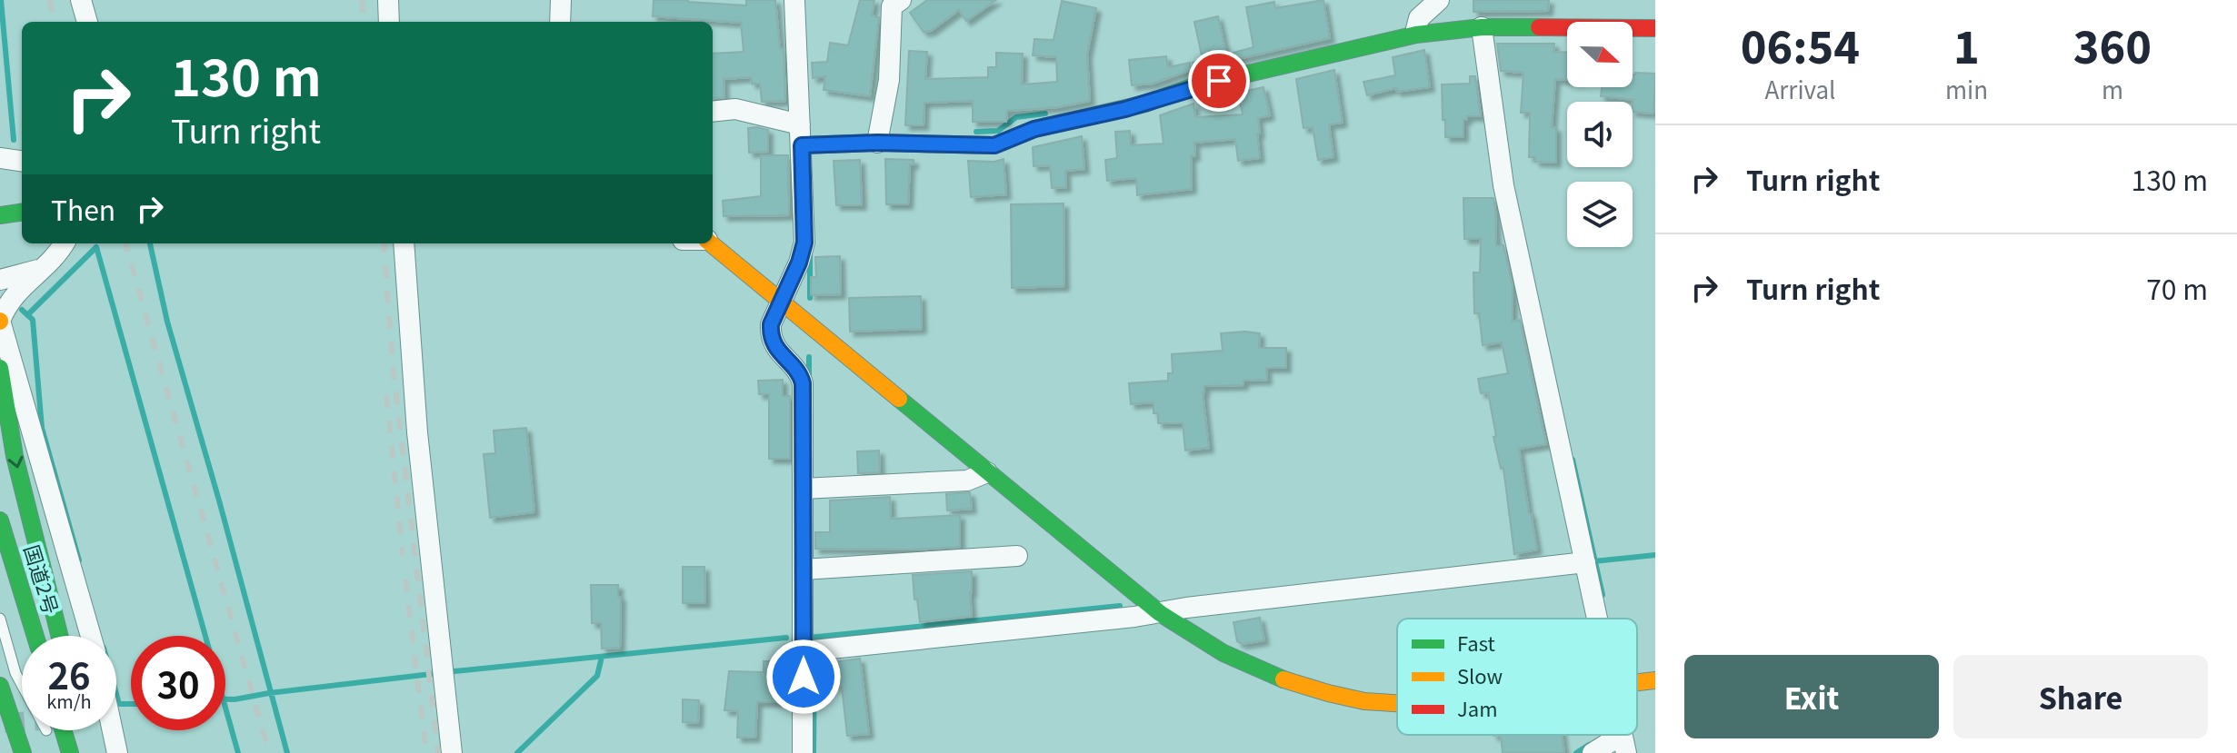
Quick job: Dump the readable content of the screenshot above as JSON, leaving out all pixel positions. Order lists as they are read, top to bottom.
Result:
{
  "streets": {
    "main road": ["国道2号"]
  },
  "legend": ["Fast", "Slow", "Jam"],
  "north": "right",
  "page": {
    "eta": [
      "06:54",
      "Arrival",
      "1",
      "min",
      "360",
      "m"
    ],
    "turn": ["130 m", "Turn right"],
    "list": [
      {
        "name": "Turn right",
        "value": "130 m"
      },
      {
        "name": "Turn right",
        "value": "70 m"
      }
    ],
    "then": "Then",
    "speed": "26 km/h",
    "limit": "30",
    "buttons": ["Exit", "Share"]
  }
}
